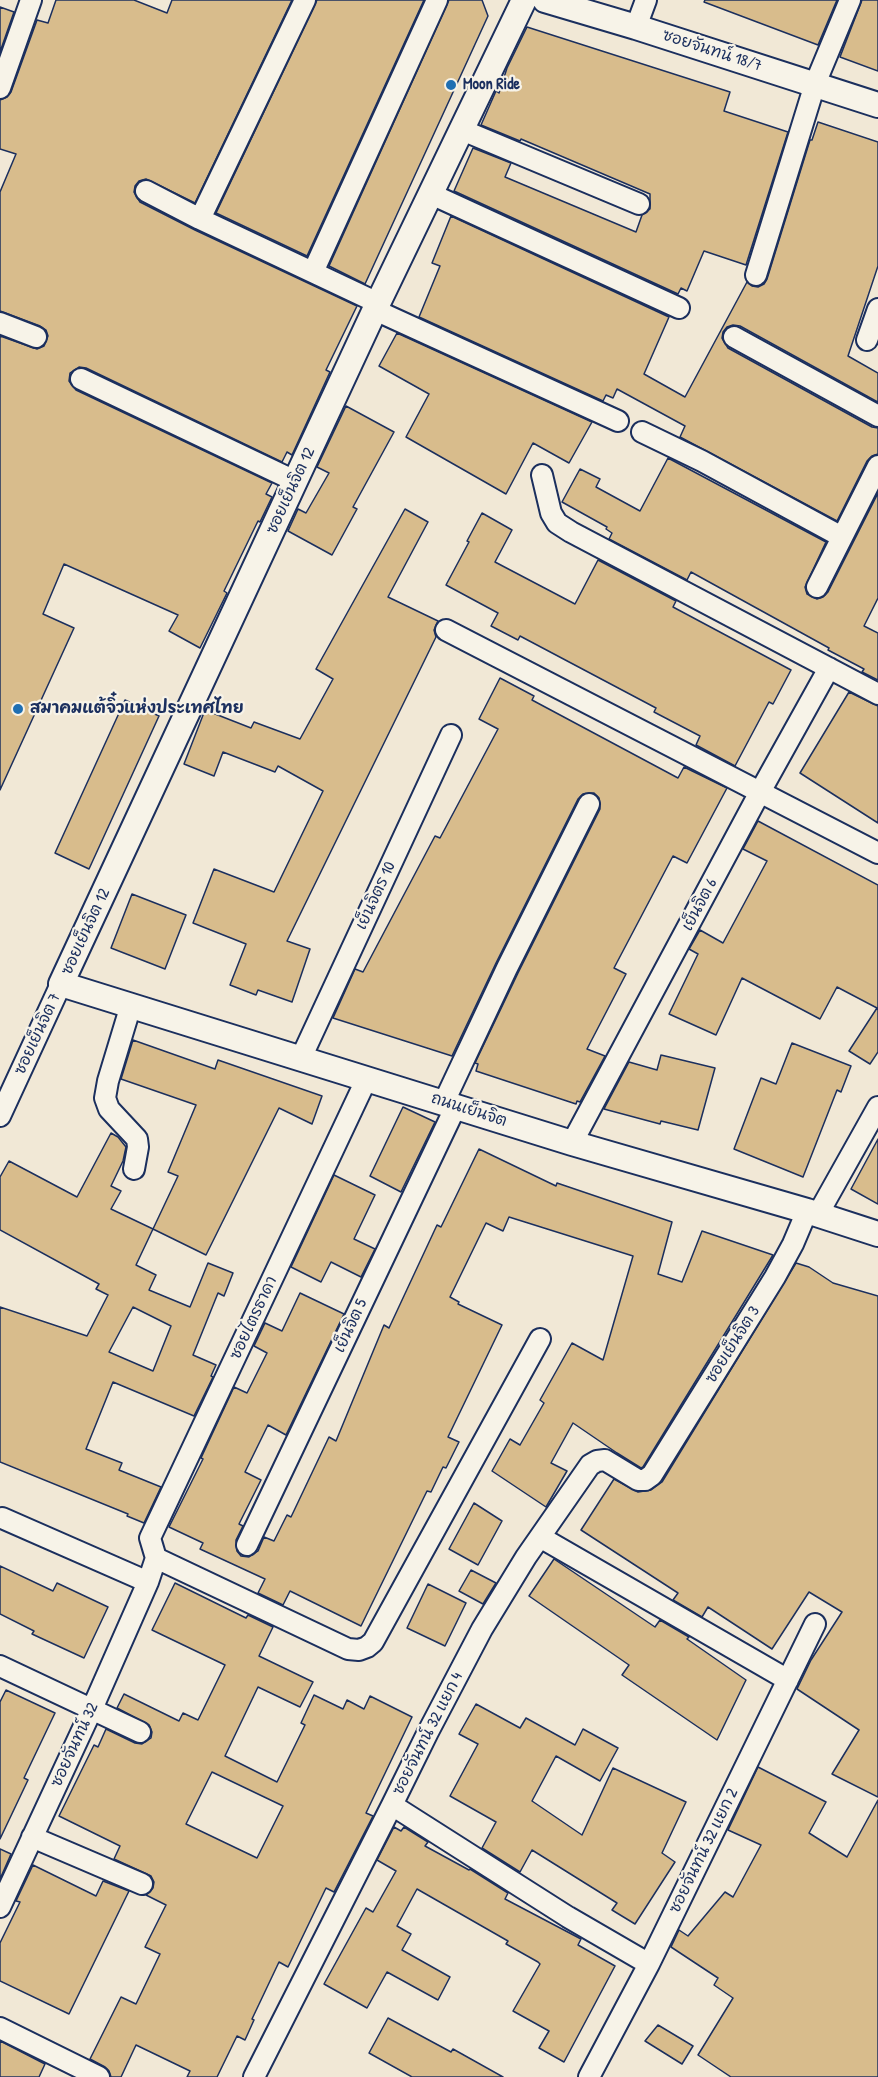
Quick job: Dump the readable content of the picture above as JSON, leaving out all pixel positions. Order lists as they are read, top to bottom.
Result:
{
  "streets": {
    "street": [
      "ซอยจันทน์ 18/7",
      "ซอยเย็นจิต 12",
      "เย็นจิตร 10",
      "เย็นจิต 6",
      "ซอยเย็นจิต 7",
      "ถนนเย็นจิต",
      "ซอยไตรธาดา",
      "เย็นจิต 5",
      "ซอยเย็นจิต 3",
      "ซอยจันทน์ 32 แยก 4",
      "ซอยจันทน์ 32",
      "ซอยจันทน์ 32 แยก 2"
    ]
  },
  "crossings": [
    ["ซอยเย็นจิต 12", "ซอยเย็นจิต 7"],
    ["ซอยเย็นจิต 12", "ถนนเย็นจิต"],
    ["เย็นจิตร 10", "ถนนเย็นจิต"],
    ["เย็นจิต 6", "ถนนเย็นจิต"],
    ["ซอยเย็นจิต 7", "ถนนเย็นจิต"],
    ["ถนนเย็นจิต", "ซอยไตรธาดา"],
    ["ถนนเย็นจิต", "เย็นจิต 5"],
    ["ถนนเย็นจิต", "ซอยเย็นจิต 3"],
    ["ซอยไตรธาดา", "ซอยจันทน์ 32"],
    ["ซอยเย็นจิต 3", "ซอยจันทน์ 32 แยก 4"]
  ],
  "places": ["Moon Ride", "สมาคมแต้จิ๋วแห่งประเทศไทย"]
}
